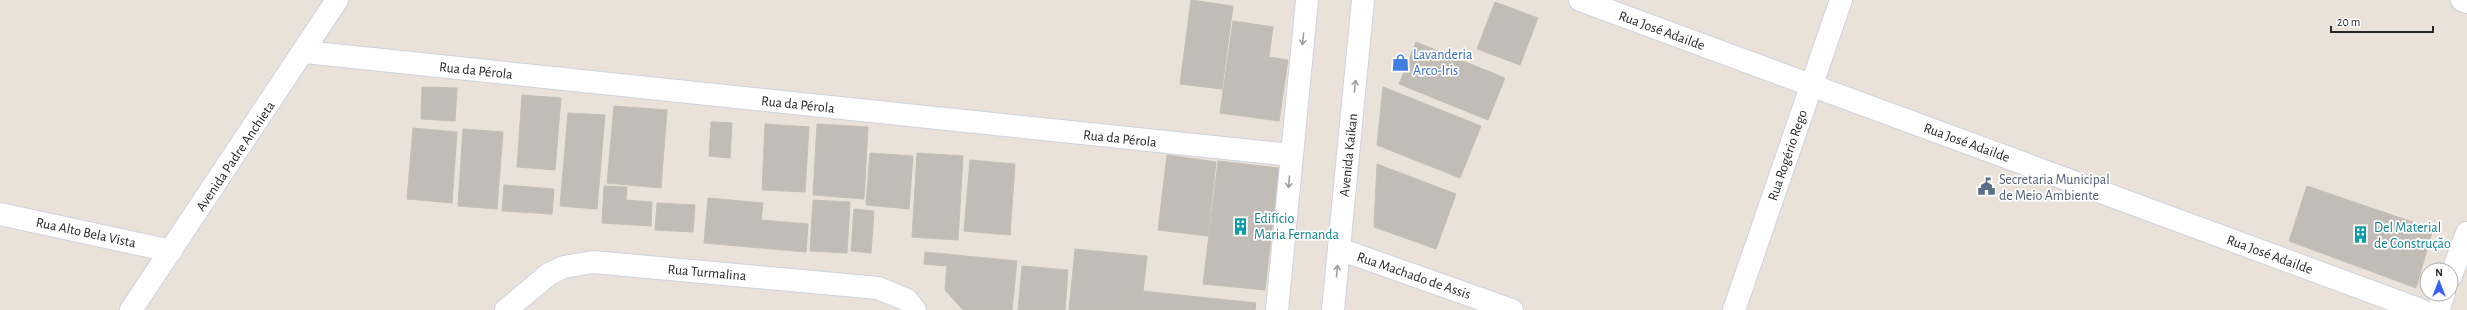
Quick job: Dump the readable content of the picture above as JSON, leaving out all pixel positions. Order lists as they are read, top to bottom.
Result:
{
  "streets": {
    "street": [
      "Rua José Adailde",
      "Rua da Pérola",
      "Avenida Kaikan",
      "Rua Rogério Rego",
      "Avenida Padre Anchieta",
      "Rua Alto Bela Vista",
      "Rua Turmalina",
      "Rua Machado de Assis"
    ]
  },
  "crossings": [
    ["Rua José Adailde", "Rua Rogério Rego"],
    ["Rua da Pérola", "Avenida Padre Anchieta"],
    ["Avenida Kaikan", "Rua Machado de Assis"],
    ["Avenida Padre Anchieta", "Rua Alto Bela Vista"]
  ],
  "places": {
    "shop": ["Lavanderia Arco-Iris"],
    "public building": ["Secretaria Municipal de Meio Ambiente"],
    "building": ["Edifício Maria Fernanda", "Del Material de Construção"]
  },
  "scale_bar": "20 m",
  "north": "top"
}
